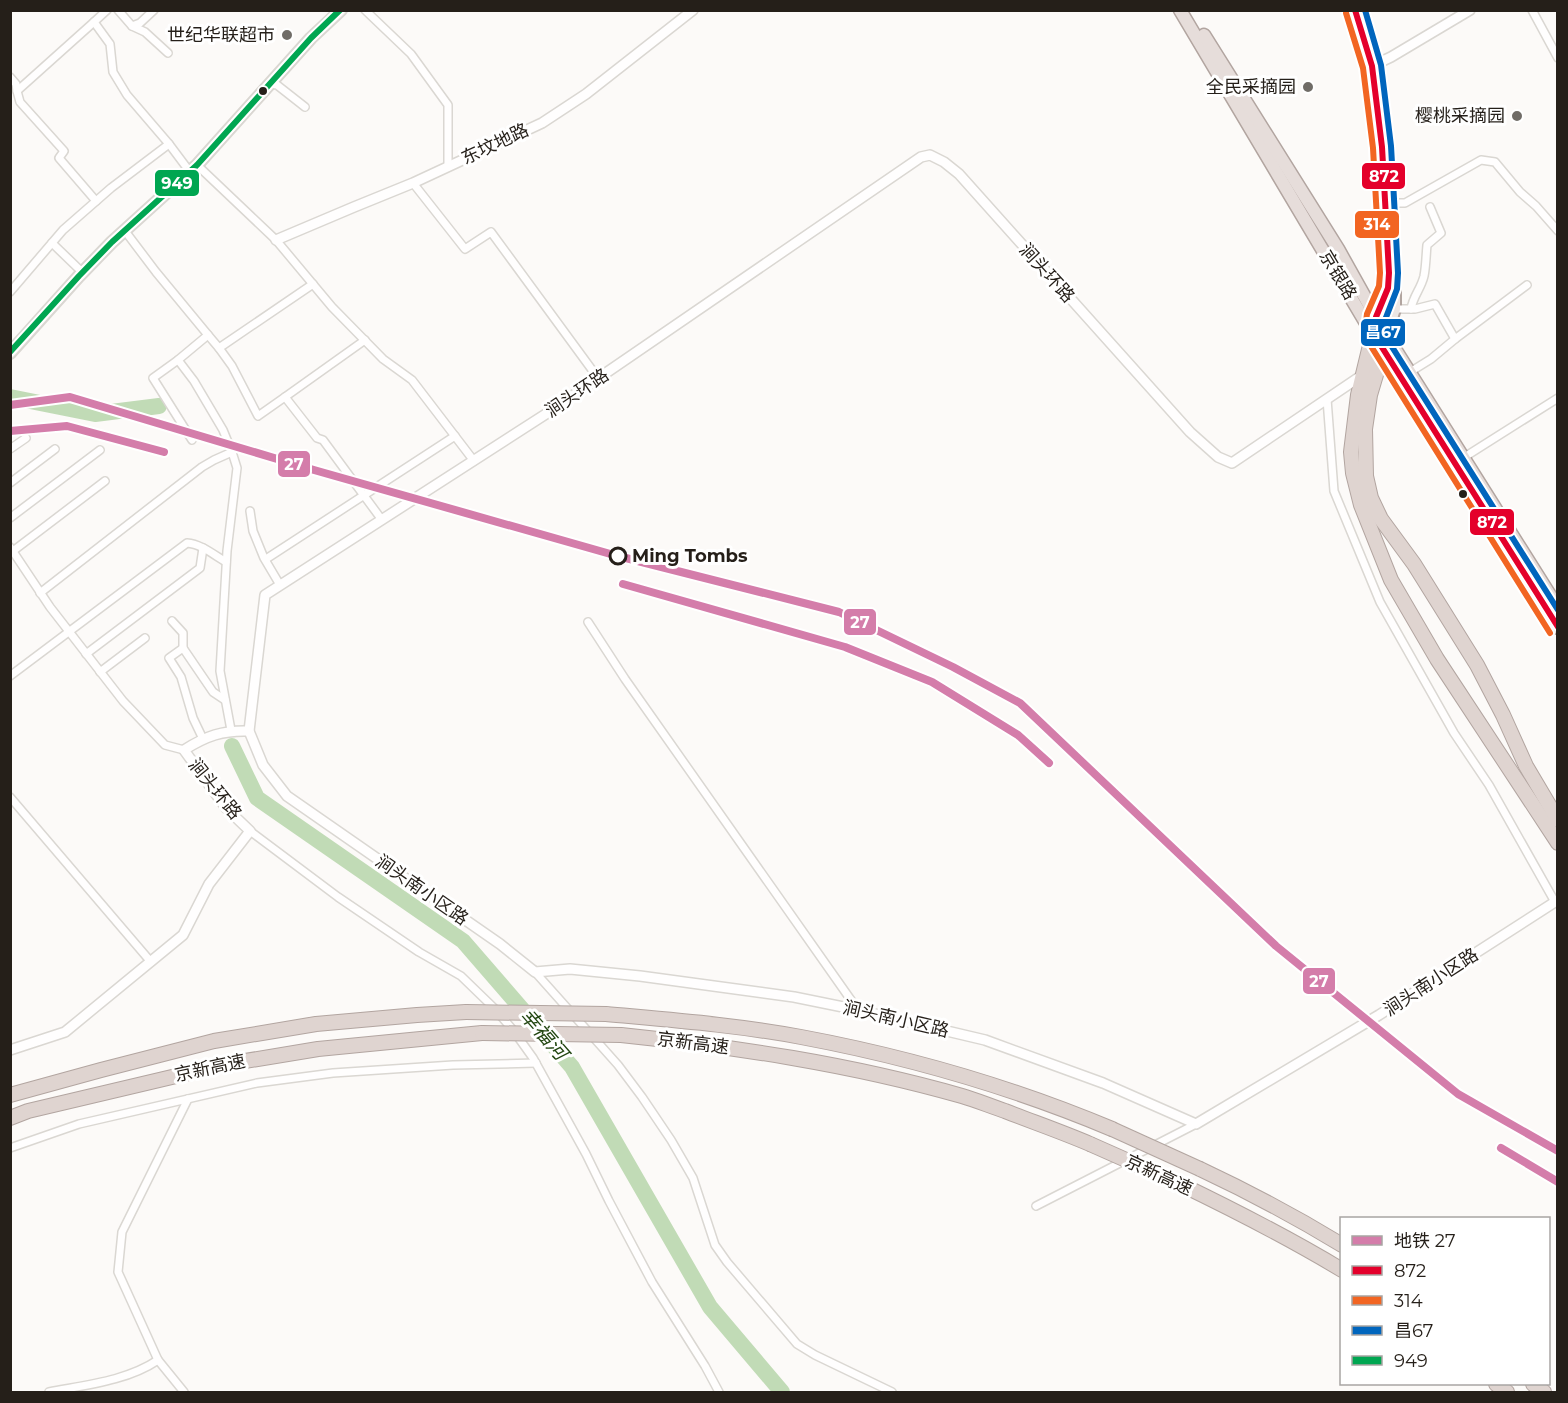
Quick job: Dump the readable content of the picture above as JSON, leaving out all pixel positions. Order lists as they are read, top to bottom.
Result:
{
  "streets": {
    "highway": ["京银路", "京新高速"],
    "street": ["东坟地路", "涧头环路", "涧头南小区路"]
  },
  "crossings": [
    ["涧头环路", "涧头南小区路"]
  ],
  "water": ["幸福河"],
  "places": [
    "世纪华联超市",
    "全民采摘园",
    "樱桃采摘园",
    "Ming Tombs"
  ],
  "lines": [
    "transit line 872",
    "transit line 昌67",
    "transit line 949",
    "transit line 314",
    "metro line 27"
  ],
  "legend": [
    "地铁 27",
    "872",
    "314",
    "昌67",
    "949"
  ]
}
